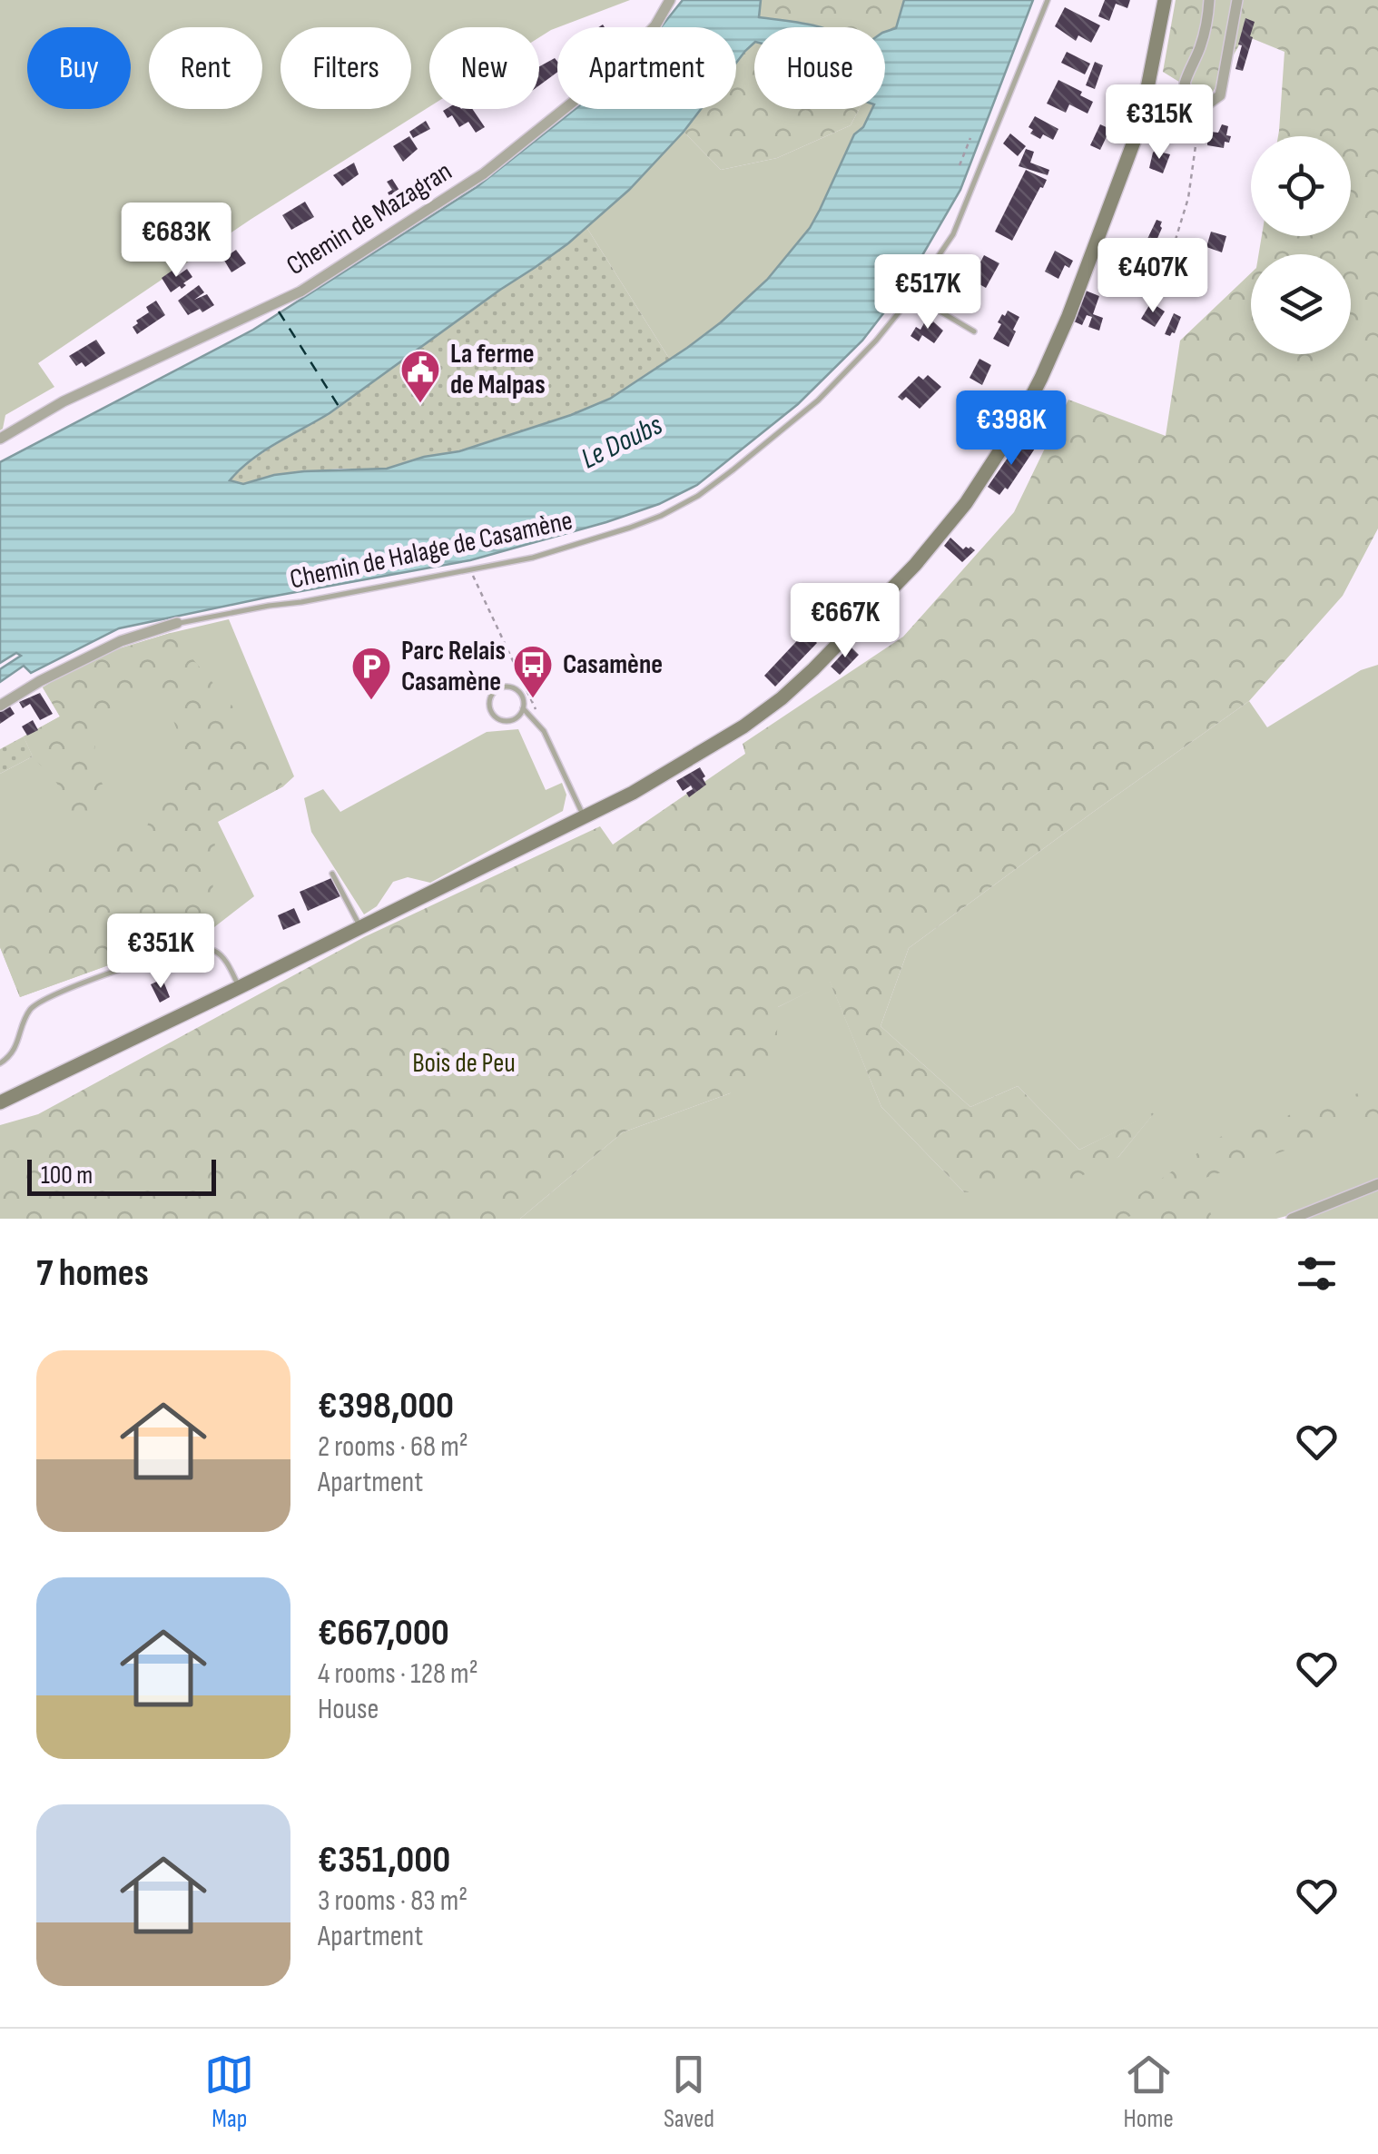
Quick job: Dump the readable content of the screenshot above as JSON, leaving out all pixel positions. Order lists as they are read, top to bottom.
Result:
{
  "streets": {
    "street": ["Chemin de Mazagran", "Chemin de Halage de Casamène"]
  },
  "water": ["Le Doubs"],
  "parks": ["Bois de Peu"],
  "places": {
    "public building": ["La ferme de Malpas"],
    "bus stop": ["Casamène"],
    "parking": ["Parc Relais Casamène"]
  },
  "scale_bar": "100 m",
  "page": {
    "chip": [
      "Buy",
      "Rent",
      "Filters",
      "New",
      "Apartment",
      "House"
    ],
    "price": [
      "€315K",
      "€683K",
      "€407K",
      "€517K",
      "€398K",
      "€667K",
      "€351K"
    ],
    "scale": "100 m",
    "heading": "7 homes",
    "list": [
      {
        "name": "€398,000",
        "note": "2 rooms · 68 m² · Apartment"
      },
      {
        "name": "€667,000",
        "note": "4 rooms · 128 m² · House"
      },
      {
        "name": "€351,000",
        "note": "3 rooms · 83 m² · Apartment"
      }
    ],
    "tabs": ["Map", "Saved", "Home"]
  }
}
